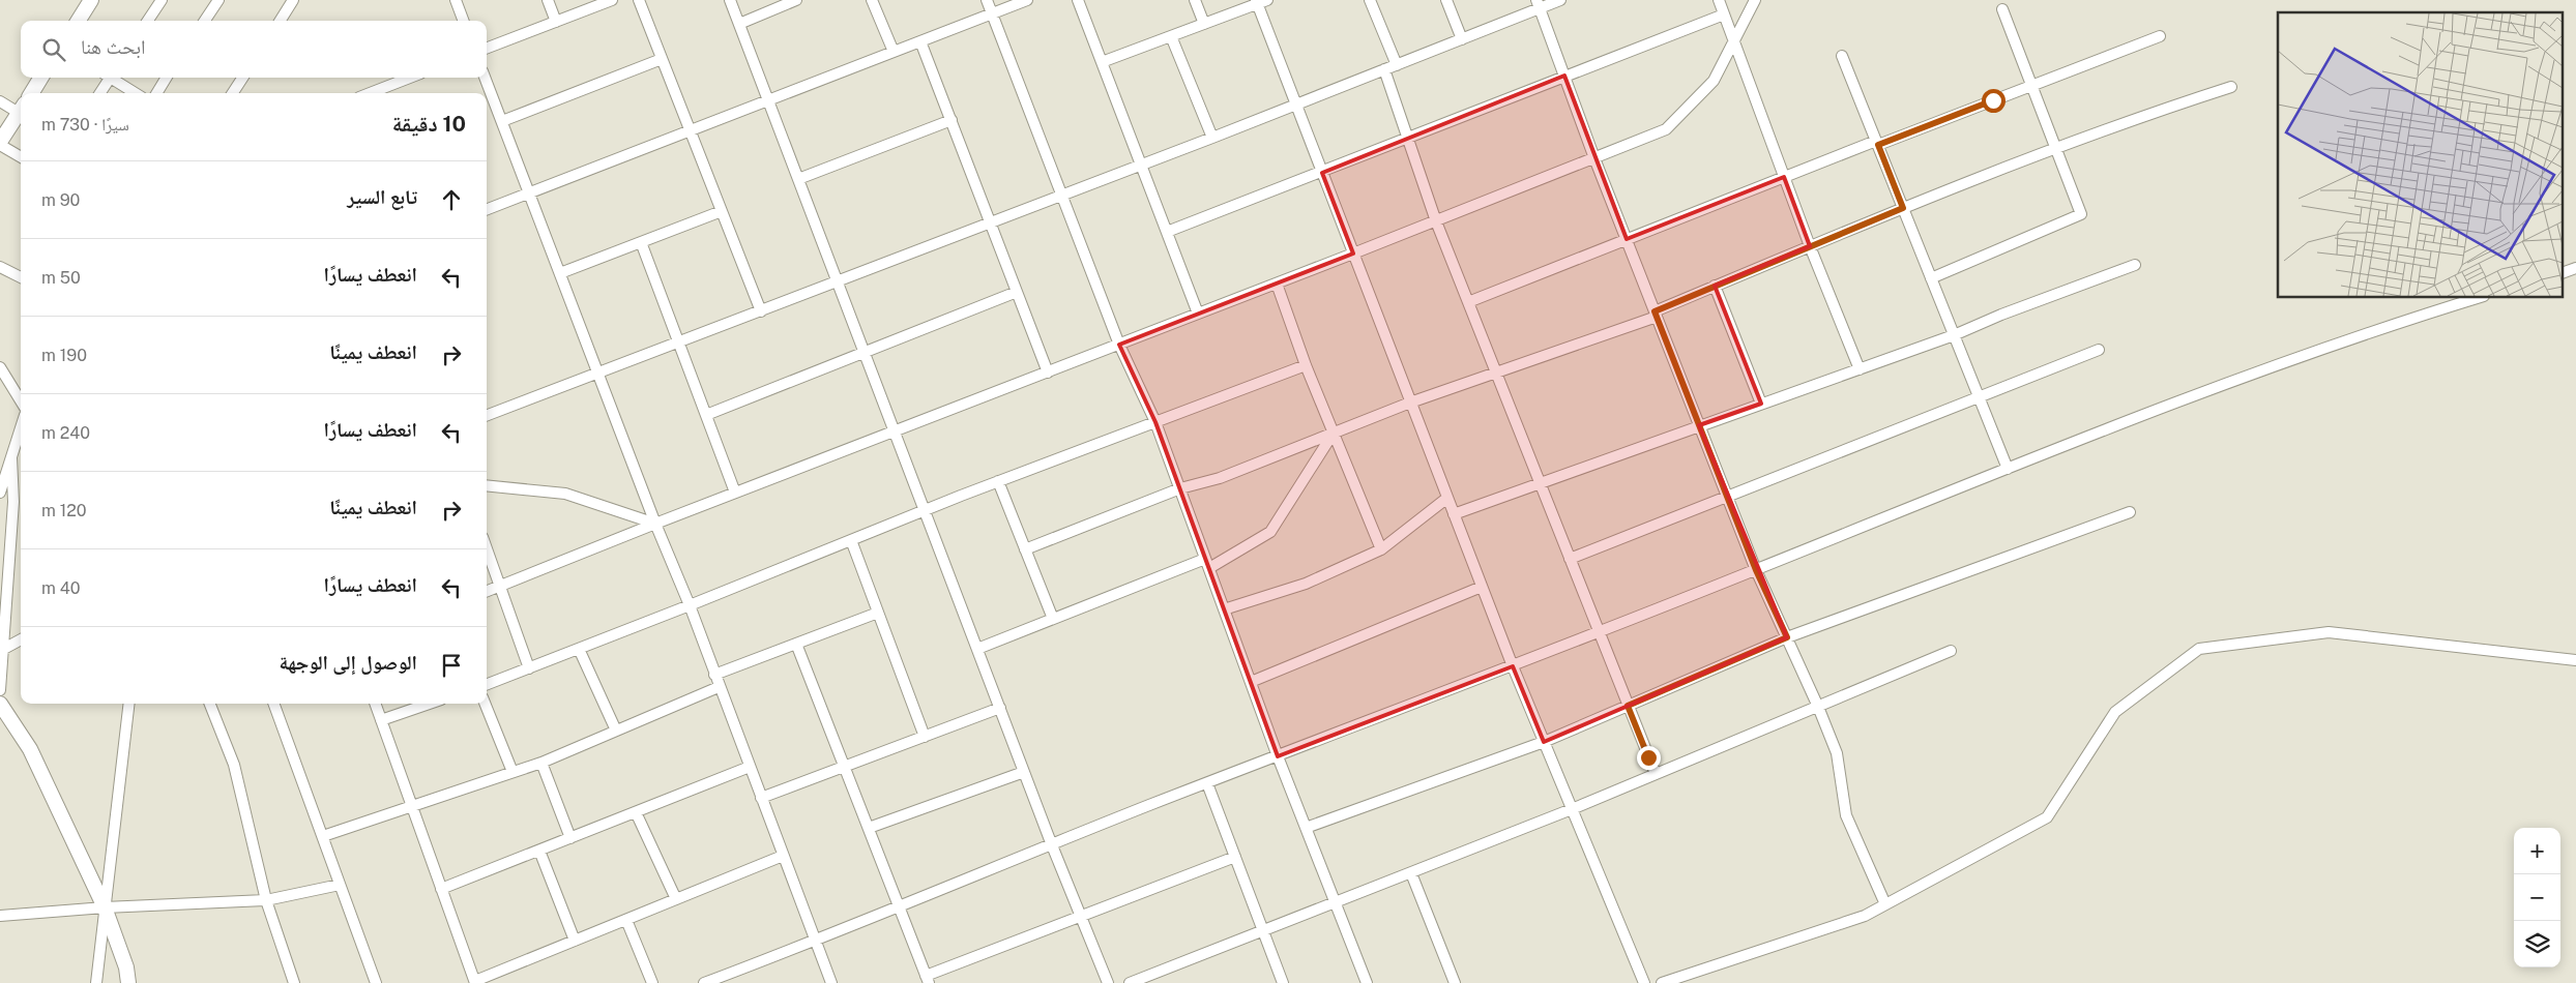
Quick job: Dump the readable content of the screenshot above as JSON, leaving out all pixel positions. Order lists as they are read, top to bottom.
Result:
{
  "page": {
    "search": "ابحث هنا",
    "heading": ["10 دقيقة", "سيرًا · 730 m"],
    "list": [
      ["تابع السير", "90 m"],
      ["انعطف يسارًا", "50 m"],
      ["انعطف يمينًا", "190 m"],
      ["انعطف يسارًا", "240 m"],
      ["انعطف يمينًا", "120 m"],
      ["انعطف يسارًا", "40 m"],
      "الوصول إلى الوجهة"
    ],
    "map_buttons": ["+", "−"]
  }
}
